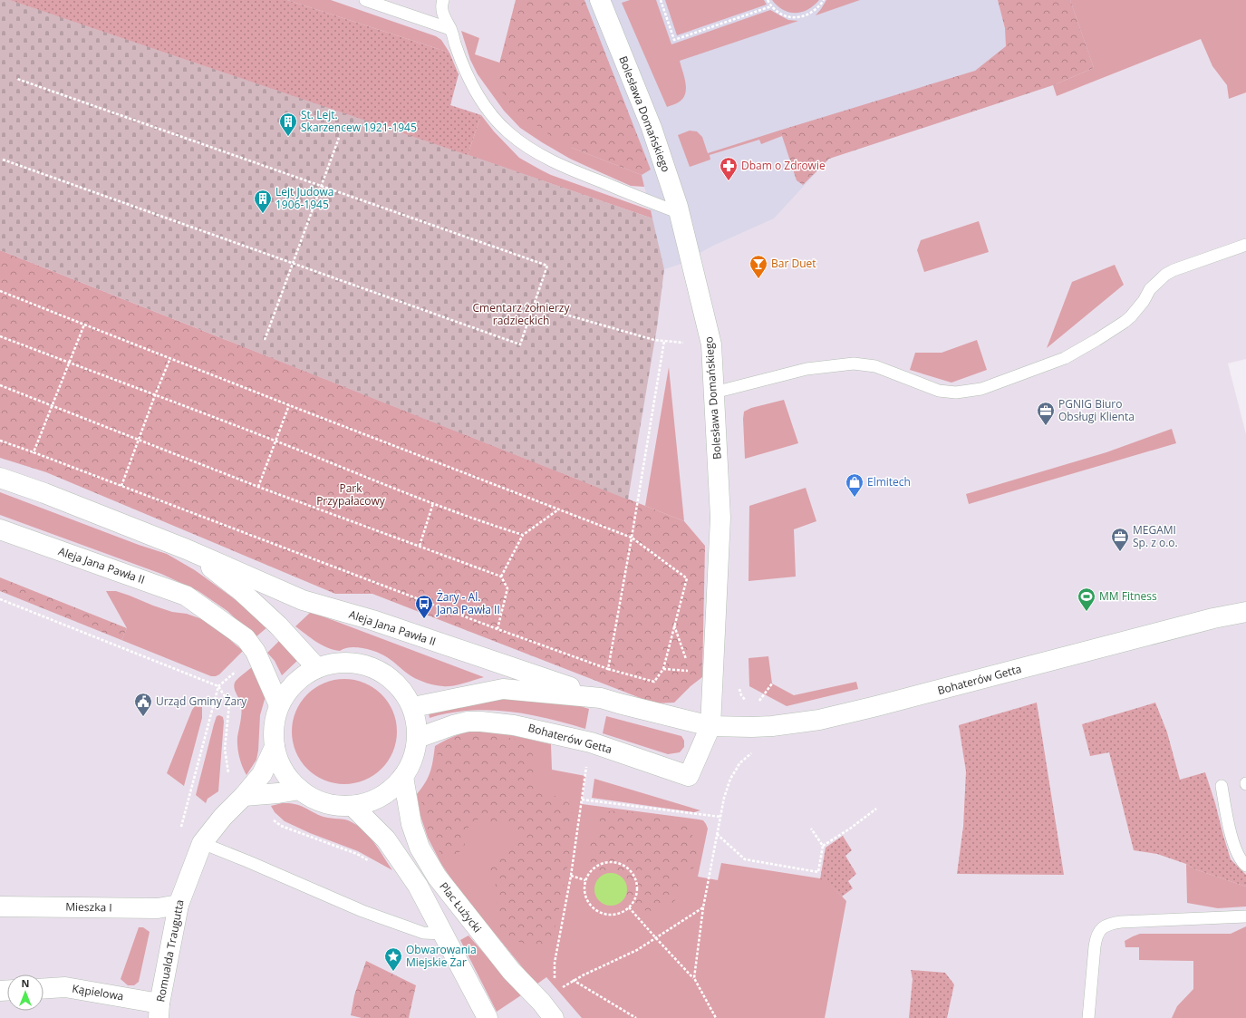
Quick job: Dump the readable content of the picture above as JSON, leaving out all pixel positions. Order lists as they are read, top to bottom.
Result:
{
  "streets": {
    "street": [
      "Bolesława Domańskiego",
      "Aleja Jana Pawła II",
      "Bohaterów Getta",
      "Mieszka I",
      "Plac Łużycki",
      "Romualda Traugutta",
      "Kąpielowa"
    ]
  },
  "crossings": [
    ["Bolesława Domańskiego", "Bohaterów Getta"],
    ["Aleja Jana Pawła II", "Bohaterów Getta"],
    ["Mieszka I", "Romualda Traugutta"],
    ["Romualda Traugutta", "Kąpielowa"]
  ],
  "parks": ["Cmentarz żołnierzy radzieckich", "Park Przypałacowy"],
  "places": {
    "building": ["St. Lejt. Skarzencew 1921-1945", "Lejt Judowa 1906-1945"],
    "pharmacy": ["Dbam o Zdrowie"],
    "bar": ["Bar Duet"],
    "office": ["PGNIG Biuro Obsługi Klienta", "MEGAMI Sp. z o.o."],
    "shop": ["Elmitech"],
    "sports": ["MM Fitness"],
    "bus stop": ["Żary - Al. Jana Pawła II"],
    "public building": ["Urząd Gminy Żary"],
    "place": ["Obwarowania Miejskie Żar"]
  },
  "north": "top"
}
